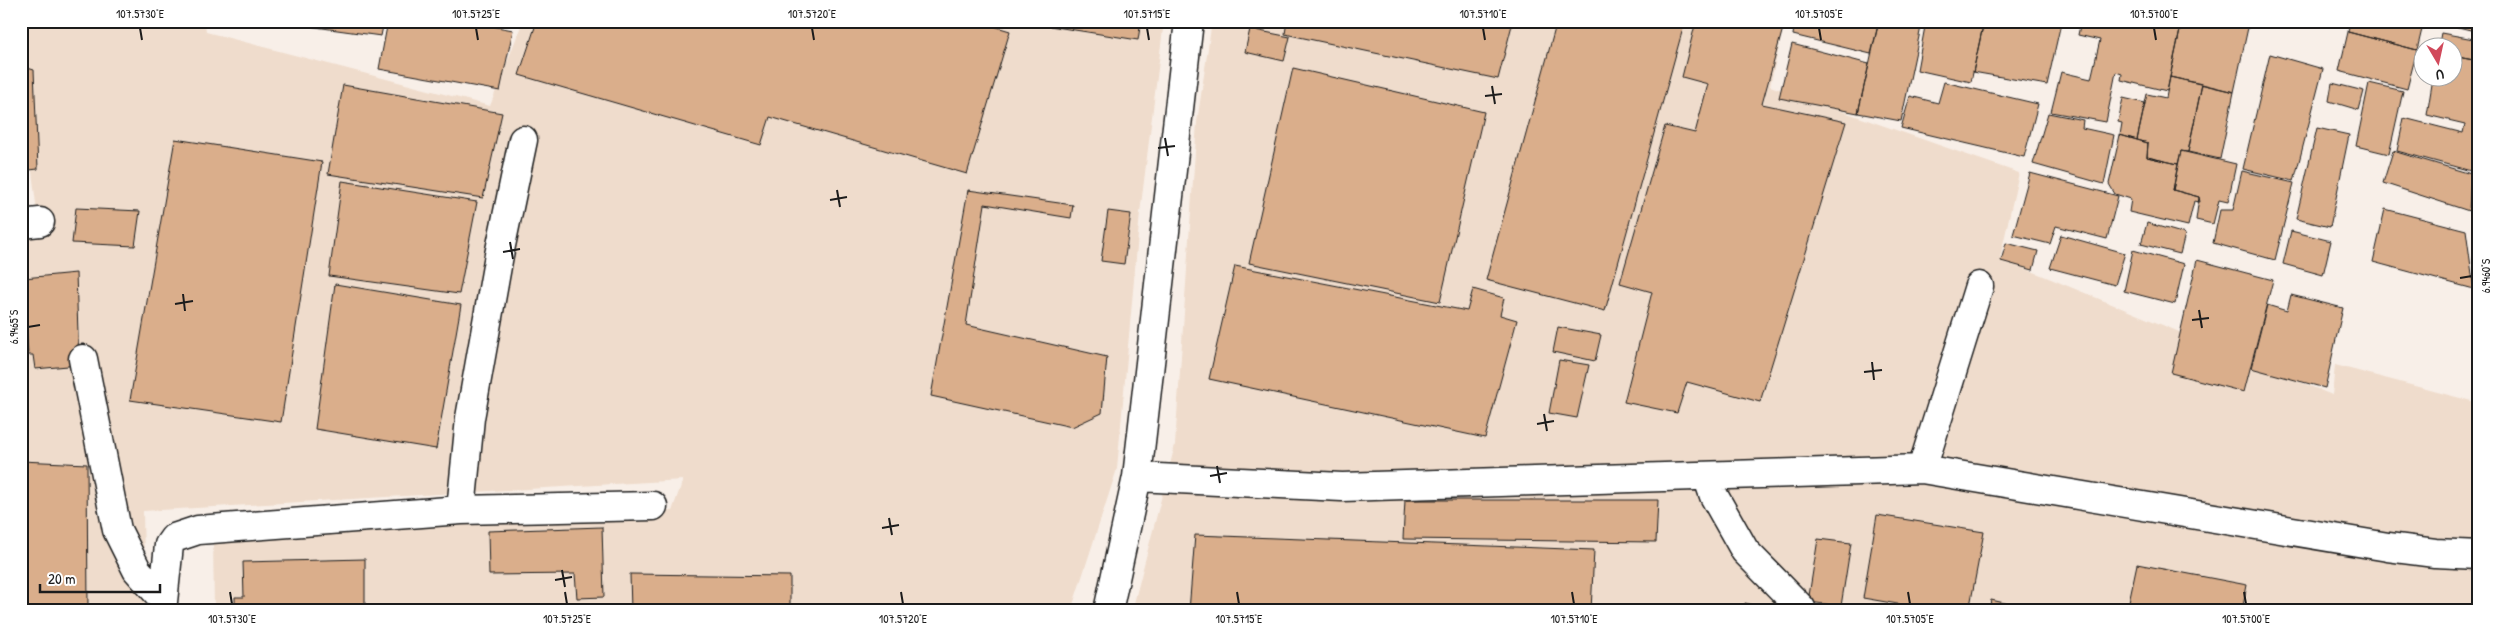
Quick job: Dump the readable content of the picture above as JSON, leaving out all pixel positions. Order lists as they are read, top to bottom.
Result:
{
  "scale_bar": "20 m",
  "north": "bottom",
  "coordinates": [
    "107.5730°E",
    "107.5725°E",
    "107.5720°E",
    "107.5715°E",
    "107.5710°E",
    "107.5705°E",
    "107.5700°E",
    "6.9460°S",
    "6.9465°S"
  ]
}
